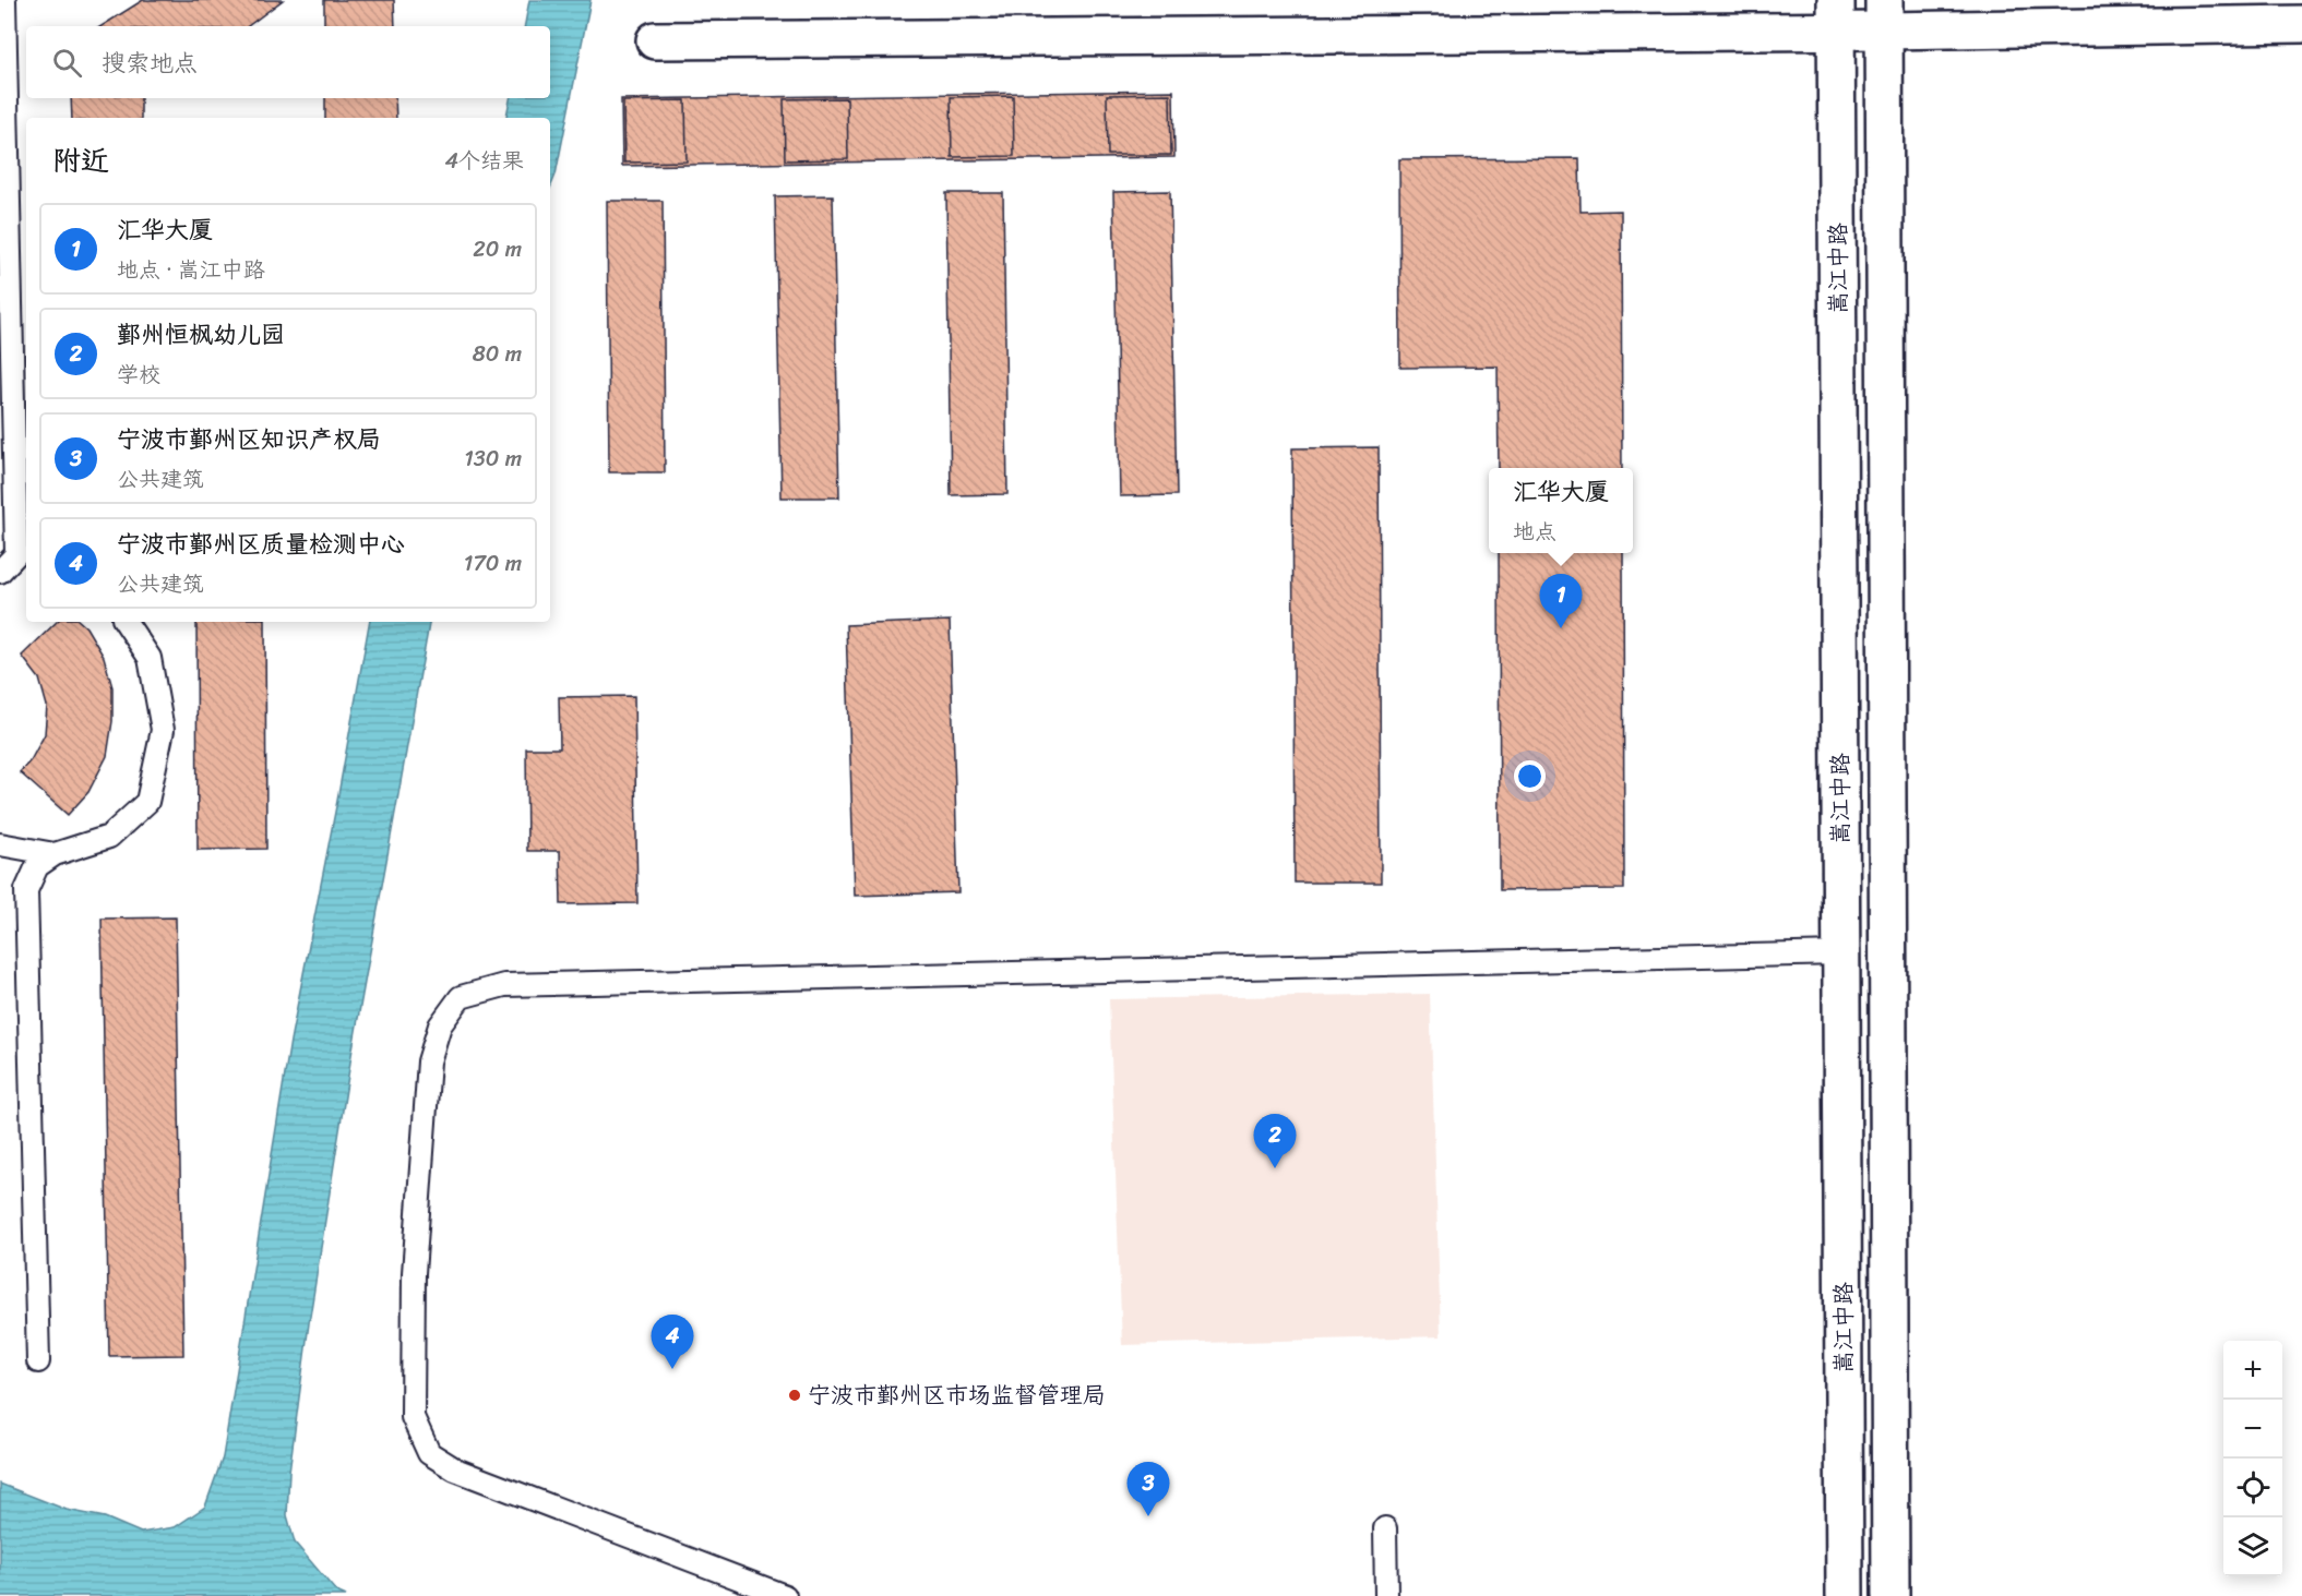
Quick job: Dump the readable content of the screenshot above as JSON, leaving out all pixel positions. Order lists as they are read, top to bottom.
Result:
{
  "streets": {
    "main road": ["嵩江中路"]
  },
  "places": ["宁波市鄞州区市场监督管理局"],
  "page": {
    "search": "搜索地点",
    "heading": ["附近", "4个结果"],
    "list": [
      {
        "mark": "1",
        "name": "汇华大厦",
        "note": "地点 · 嵩江中路",
        "value": "20 m"
      },
      {
        "mark": "2",
        "name": "鄞州恒枫幼儿园",
        "note": "学校",
        "value": "80 m"
      },
      {
        "mark": "3",
        "name": "宁波市鄞州区知识产权局",
        "note": "公共建筑",
        "value": "130 m"
      },
      {
        "mark": "4",
        "name": "宁波市鄞州区质量检测中心",
        "note": "公共建筑",
        "value": "170 m"
      }
    ],
    "popup": ["汇华大厦", "地点"],
    "pins": [
      "1",
      "2",
      "4",
      "3"
    ],
    "map_buttons": ["+", "−"]
  }
}
